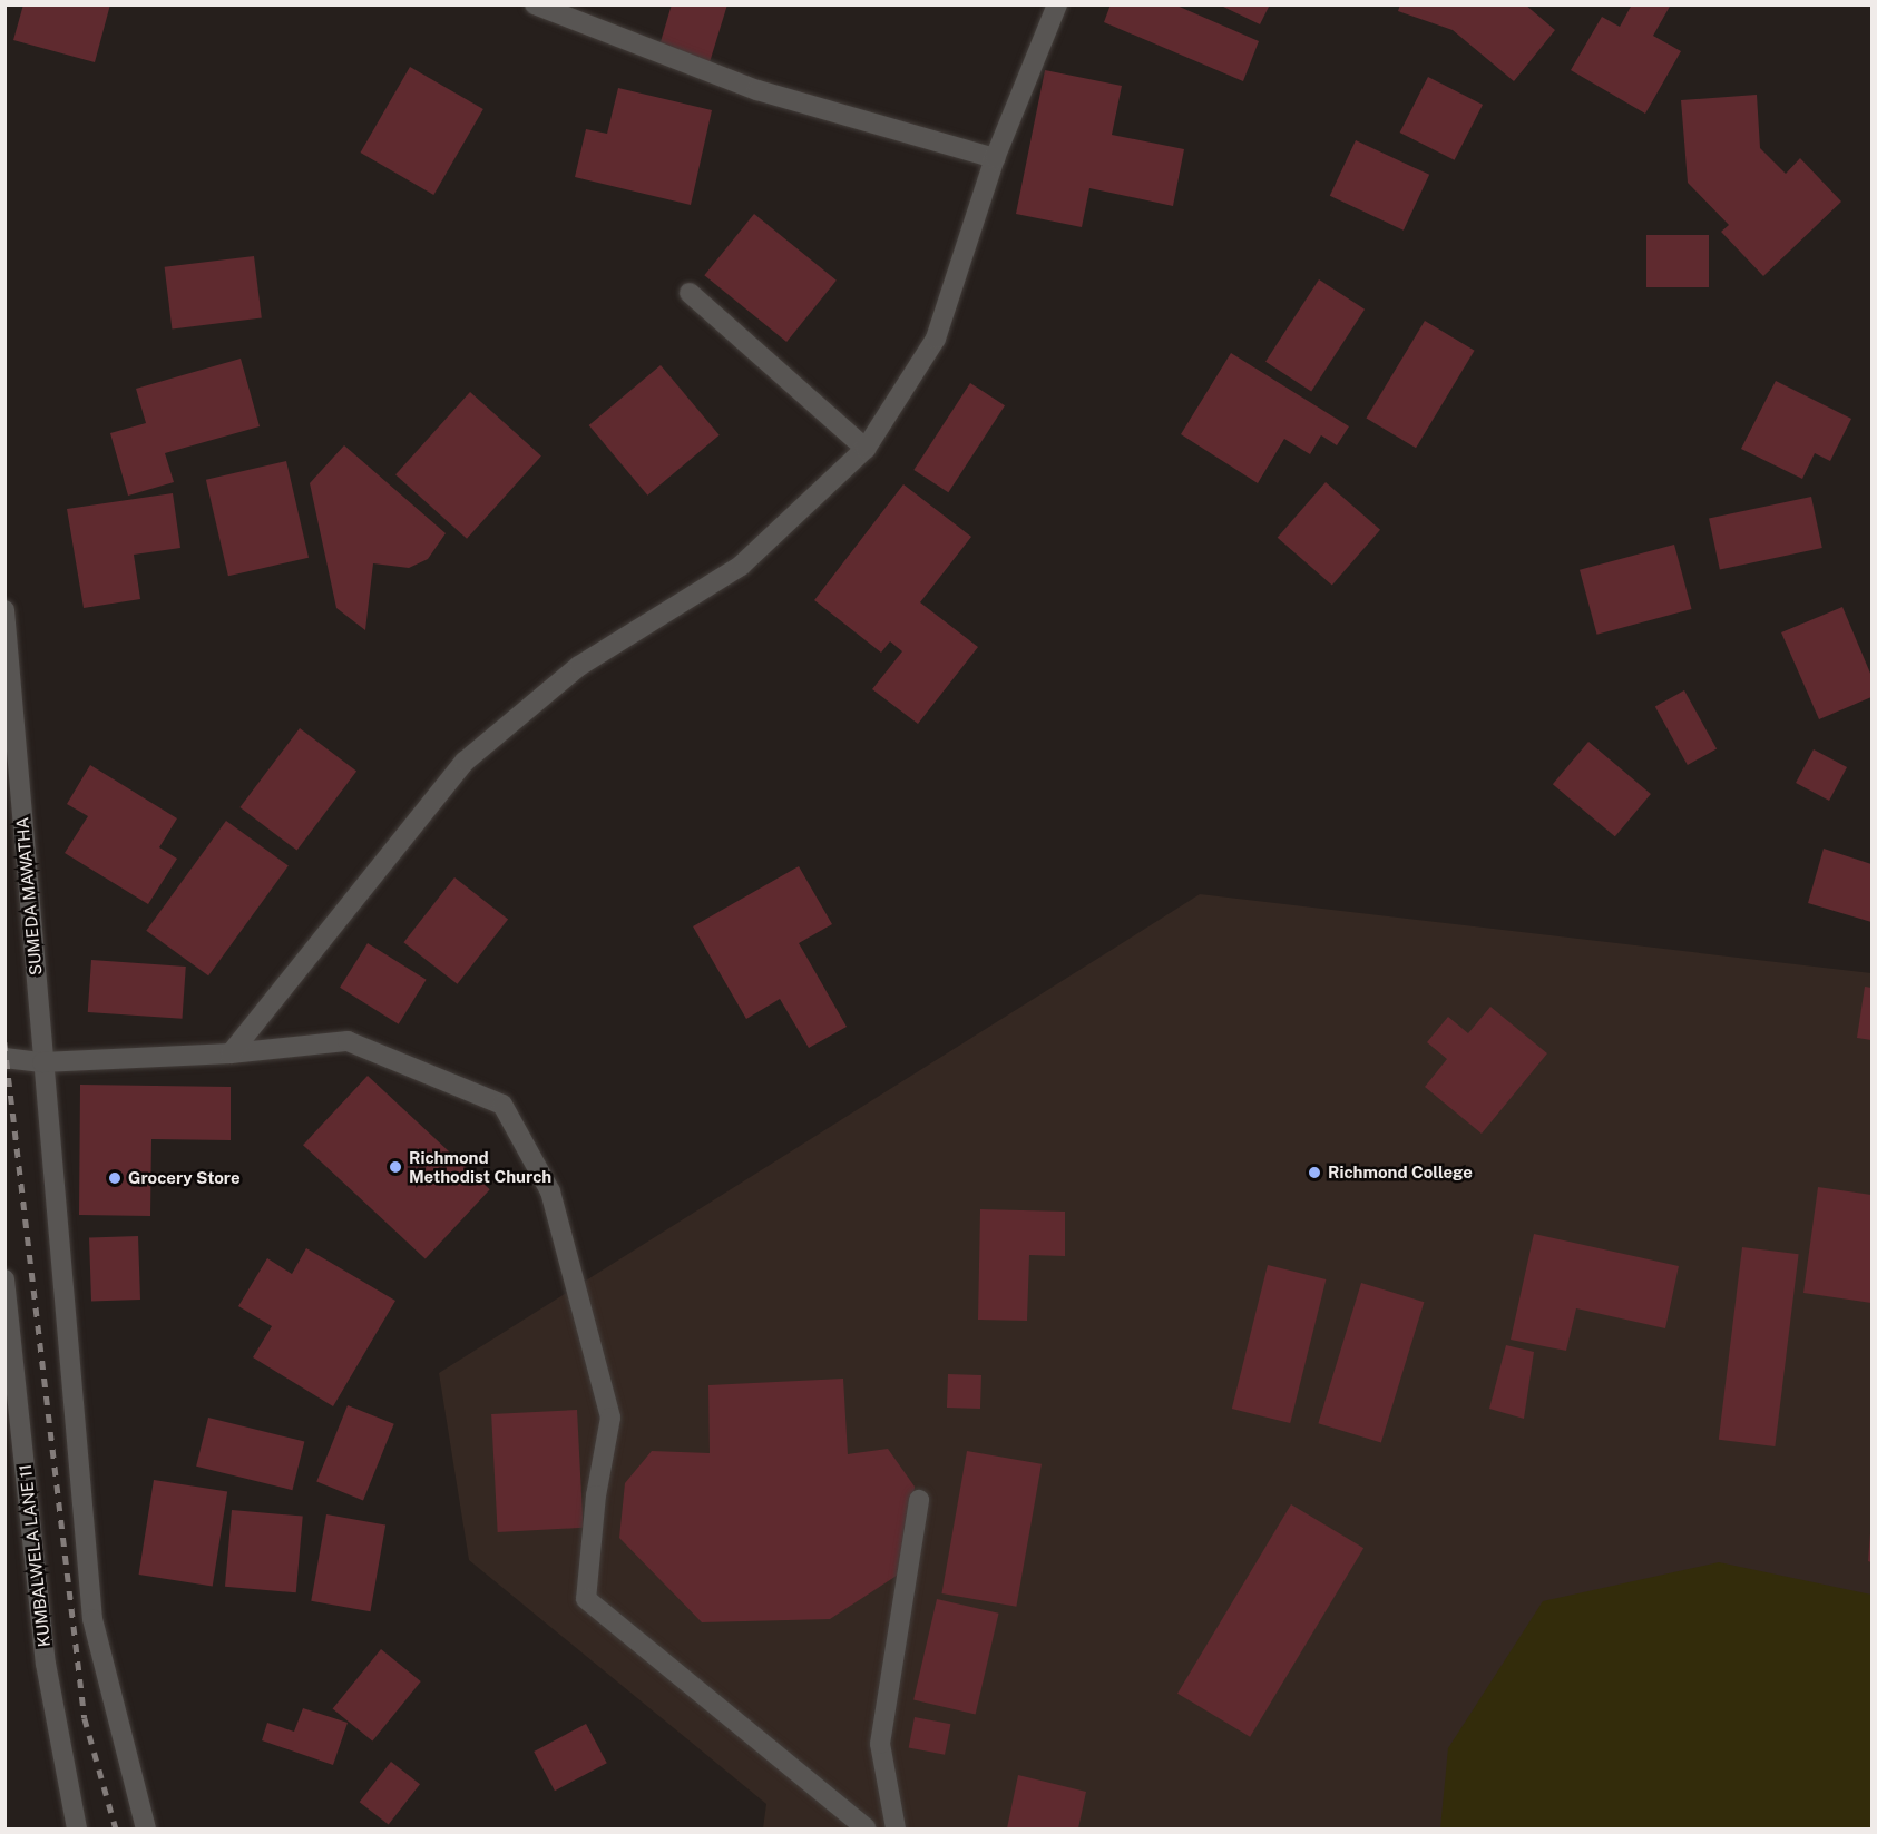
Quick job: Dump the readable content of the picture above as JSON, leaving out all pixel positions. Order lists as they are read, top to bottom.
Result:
{
  "streets": {
    "street": ["SUMEDA MAWATHA", "KUMBALWELA LANE 11"]
  },
  "places": ["Richmond Methodist Church", "Richmond College", "Grocery Store"]
}
